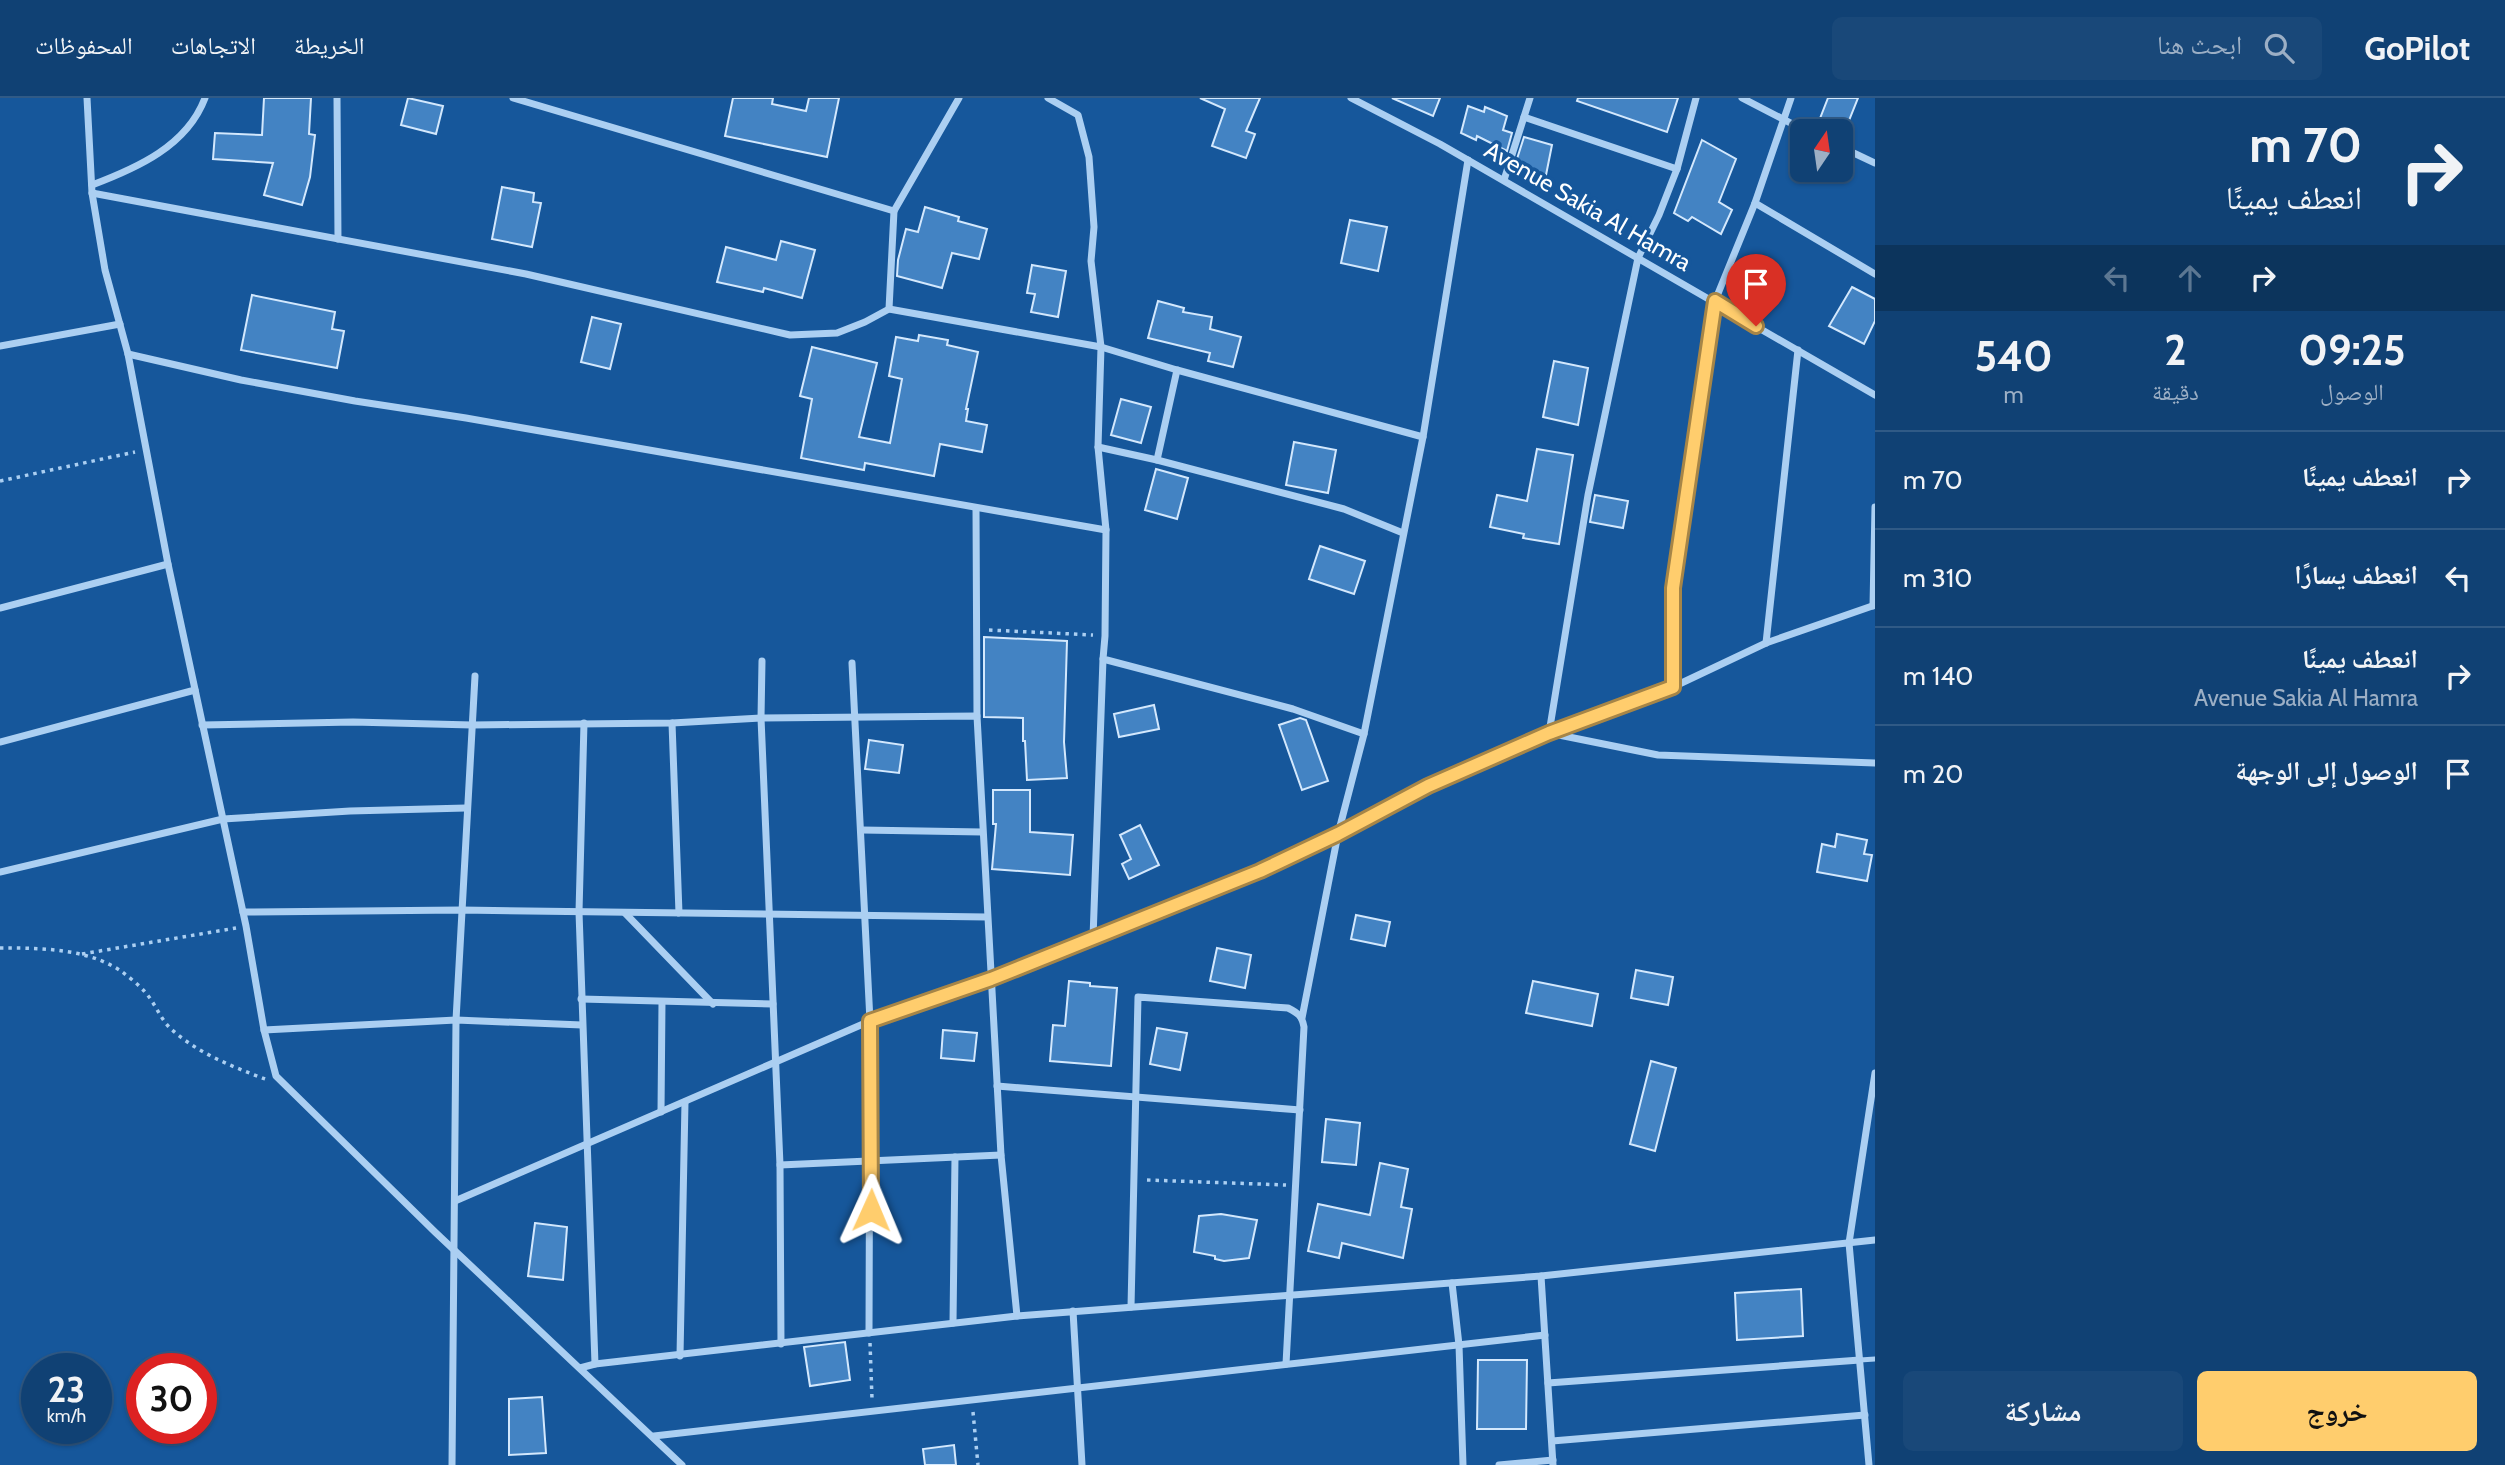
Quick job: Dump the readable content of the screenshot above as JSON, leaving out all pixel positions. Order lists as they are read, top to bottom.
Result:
{
  "streets": {
    "street": ["Avenue Sakia Al Hamra"]
  },
  "north": "top",
  "page": {
    "header": "GoPilot",
    "search": "ابحث هنا",
    "nav": ["الخريطة", "الاتجاهات", "المحفوظات"],
    "turn": ["70 m", "انعطف يمينًا"],
    "eta": [
      "09:25",
      "الوصول",
      "2",
      "دقيقة",
      "540",
      "m"
    ],
    "list": [
      {
        "name": "انعطف يمينًا",
        "value": "70 m"
      },
      {
        "name": "انعطف يسارًا",
        "value": "310 m"
      },
      {
        "name": "انعطف يمينًا",
        "note": "Avenue Sakia Al Hamra",
        "value": "140 m"
      },
      {
        "name": "الوصول إلى الوجهة",
        "value": "20 m"
      }
    ],
    "speed": "23 km/h",
    "limit": "30",
    "buttons": ["خروج", "مشاركة"]
  }
}
